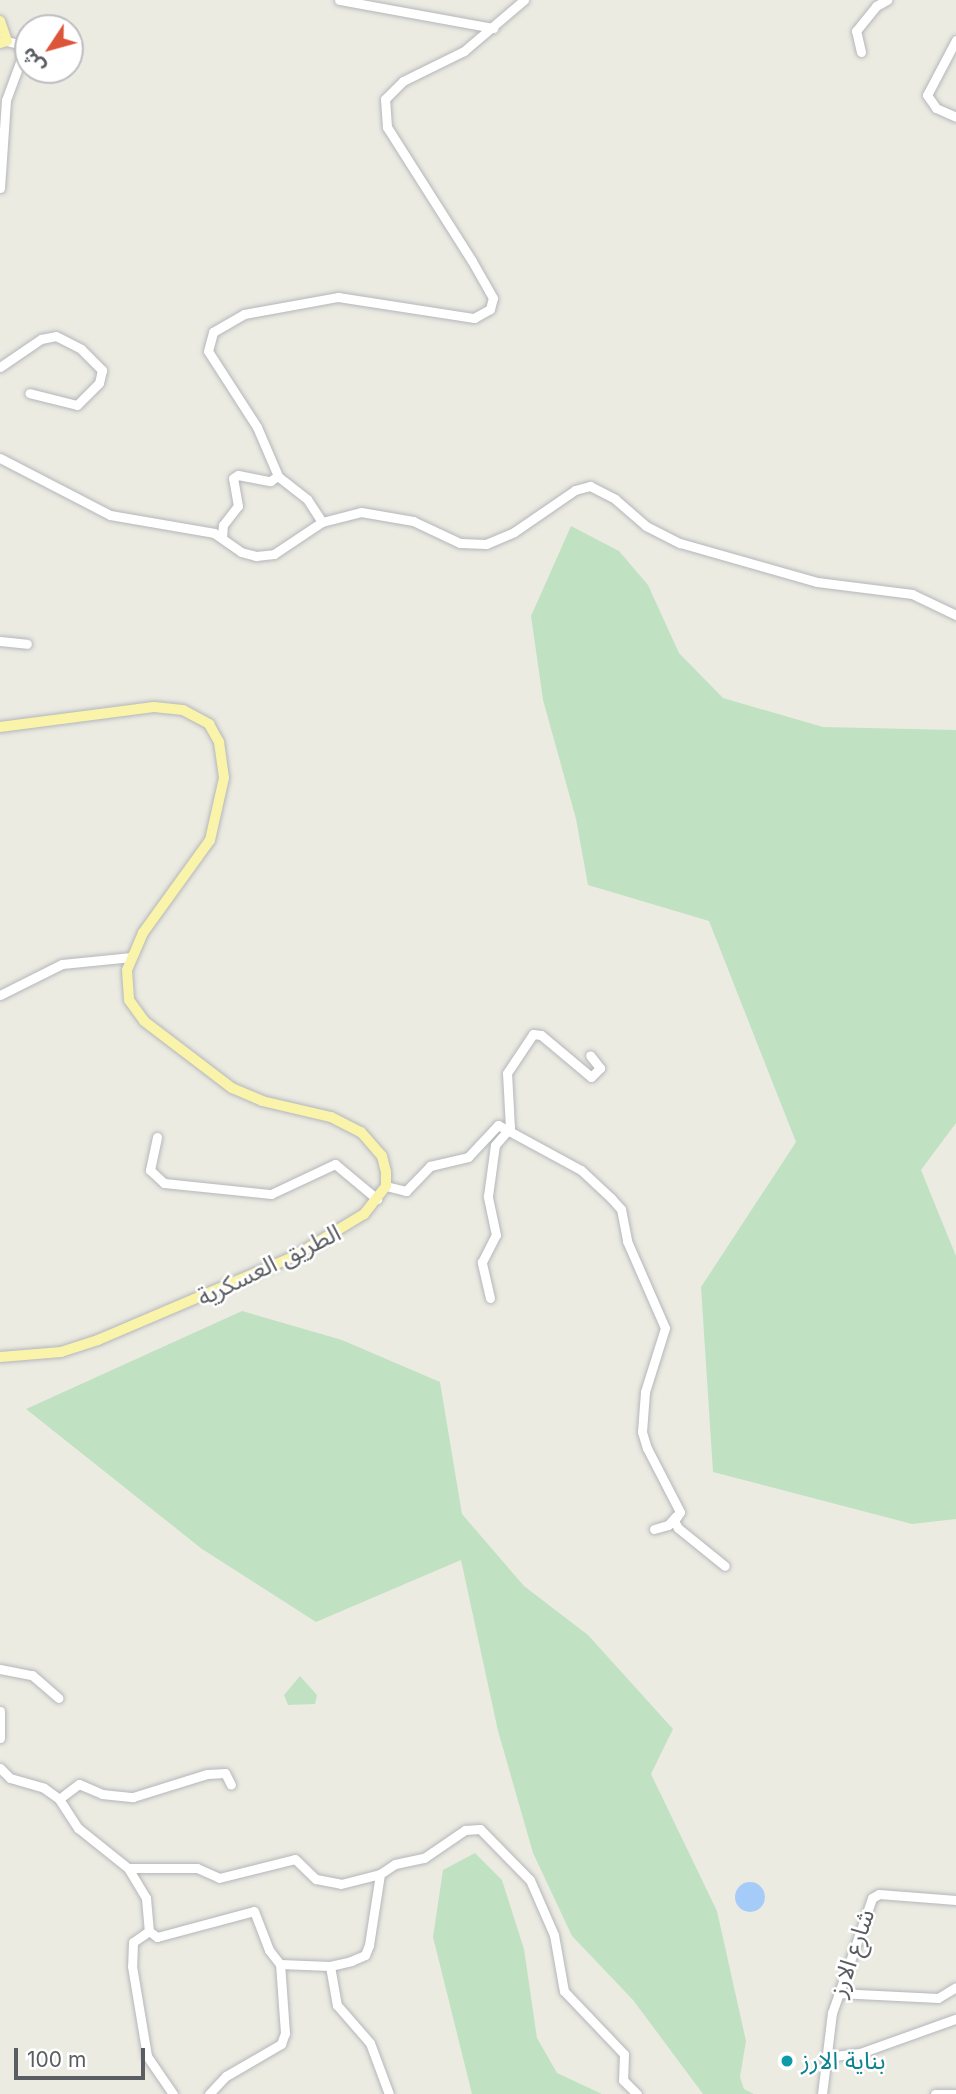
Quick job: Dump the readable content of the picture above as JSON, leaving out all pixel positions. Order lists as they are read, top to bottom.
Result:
{
  "streets": {
    "main road": ["الطريق العسكرية"],
    "street": ["شارع الارز"]
  },
  "places": ["بناية الارز"],
  "scale_bar": "100 m",
  "north": "bottom left"
}
